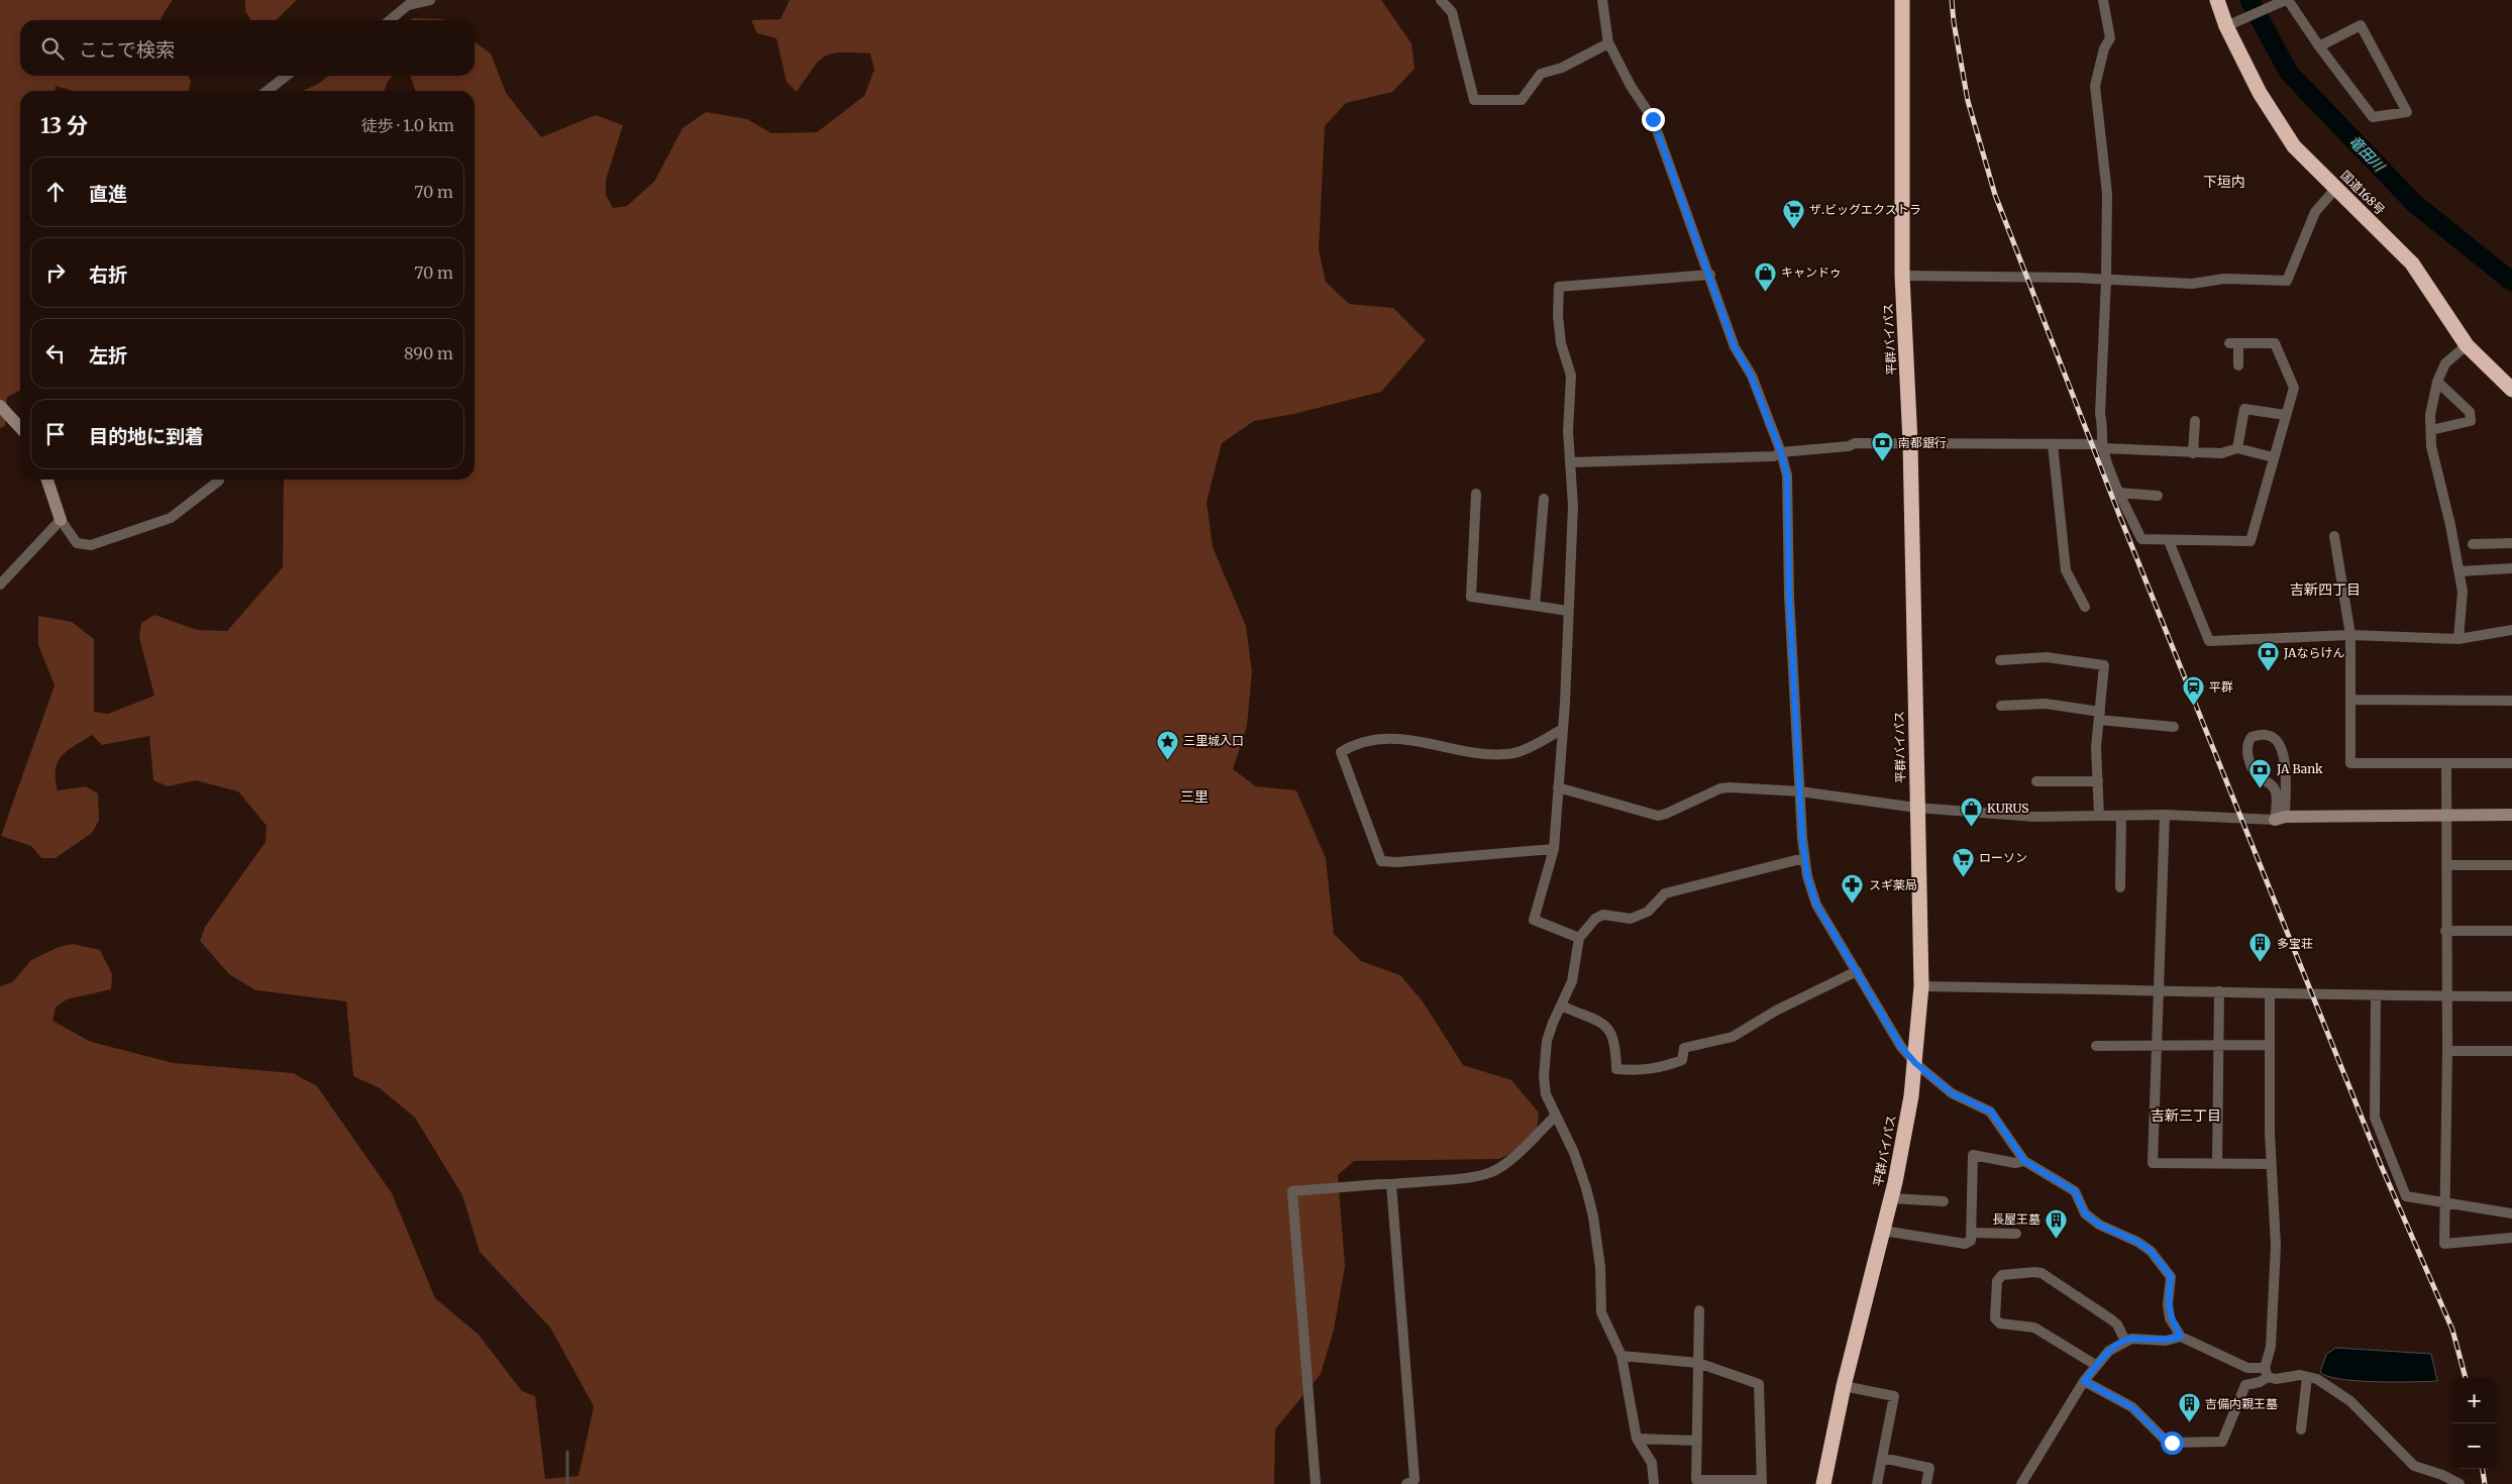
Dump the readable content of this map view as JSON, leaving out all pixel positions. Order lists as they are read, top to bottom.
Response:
{
  "streets": {
    "highway": ["国道168号", "平群バイパス"]
  },
  "districts": [
    "下垣内",
    "吉新四丁目",
    "三里",
    "吉新三丁目"
  ],
  "water": ["竜田川"],
  "places": {
    "supermarket": ["ザ.ビッグエクストラ", "ローソン"],
    "shop": ["キャンドゥ", "KURUS"],
    "bank": ["南都銀行", "JAならけん", "JA Bank"],
    "station": ["平群"],
    "place": ["三里城入口"],
    "pharmacy": ["スギ薬局"],
    "building": ["多宝荘", "長屋王墓", "吉備内親王墓"]
  },
  "page": {
    "search": "ここで検索",
    "heading": ["13 分", "徒歩 · 1.0 km"],
    "list": [
      ["直進", "70 m"],
      ["右折", "70 m"],
      ["左折", "890 m"],
      "目的地に到着"
    ],
    "map_buttons": ["+", "−"]
  }
}
